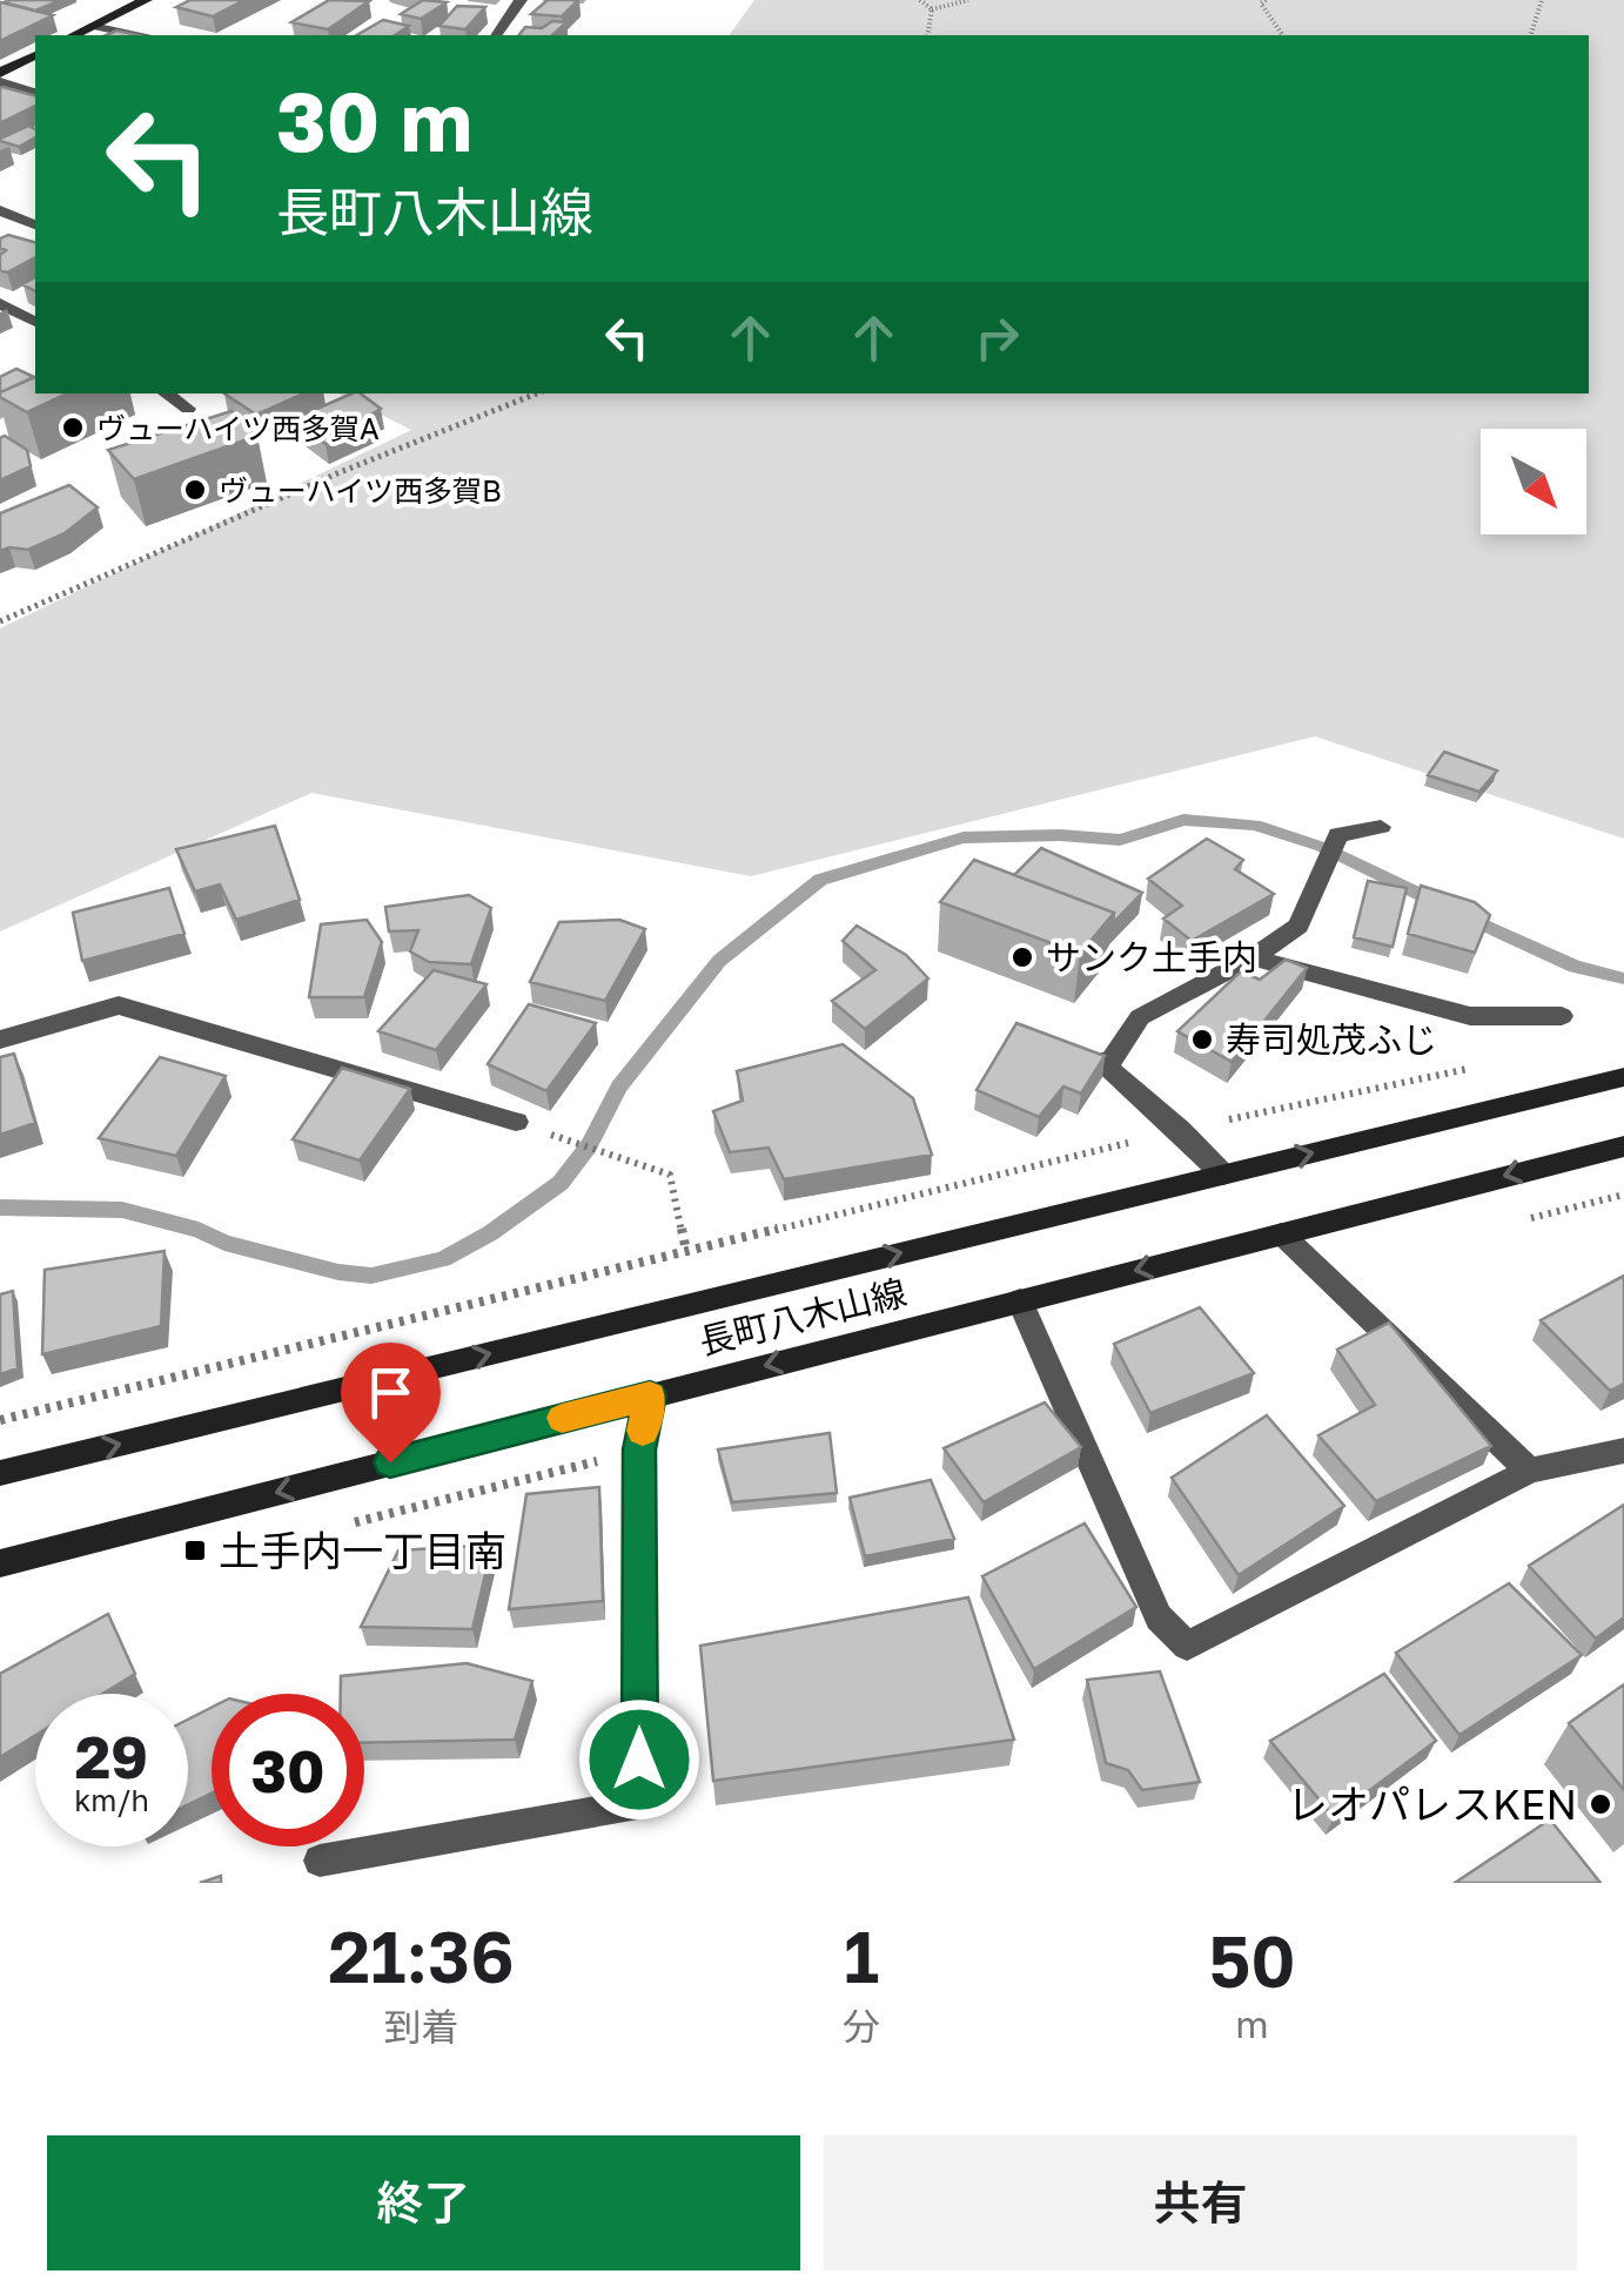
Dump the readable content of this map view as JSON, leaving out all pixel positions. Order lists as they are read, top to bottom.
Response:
{
  "streets": {
    "street": ["長町八木山線"]
  },
  "places": {
    "other": [
      "ヴューハイツ西多賀A",
      "ヴューハイツ西多賀B",
      "サンク土手内",
      "寿司処茂ふじ",
      "レオパレスKEN"
    ],
    "transit": ["土手内一丁目南"]
  },
  "north": "bottom right",
  "page": {
    "turn": ["30 m", "長町八木山線"],
    "speed": "29 km/h",
    "limit": "30",
    "eta": [
      "21:36",
      "到着",
      "1",
      "分",
      "50",
      "m"
    ],
    "buttons": ["終了", "共有"]
  }
}
